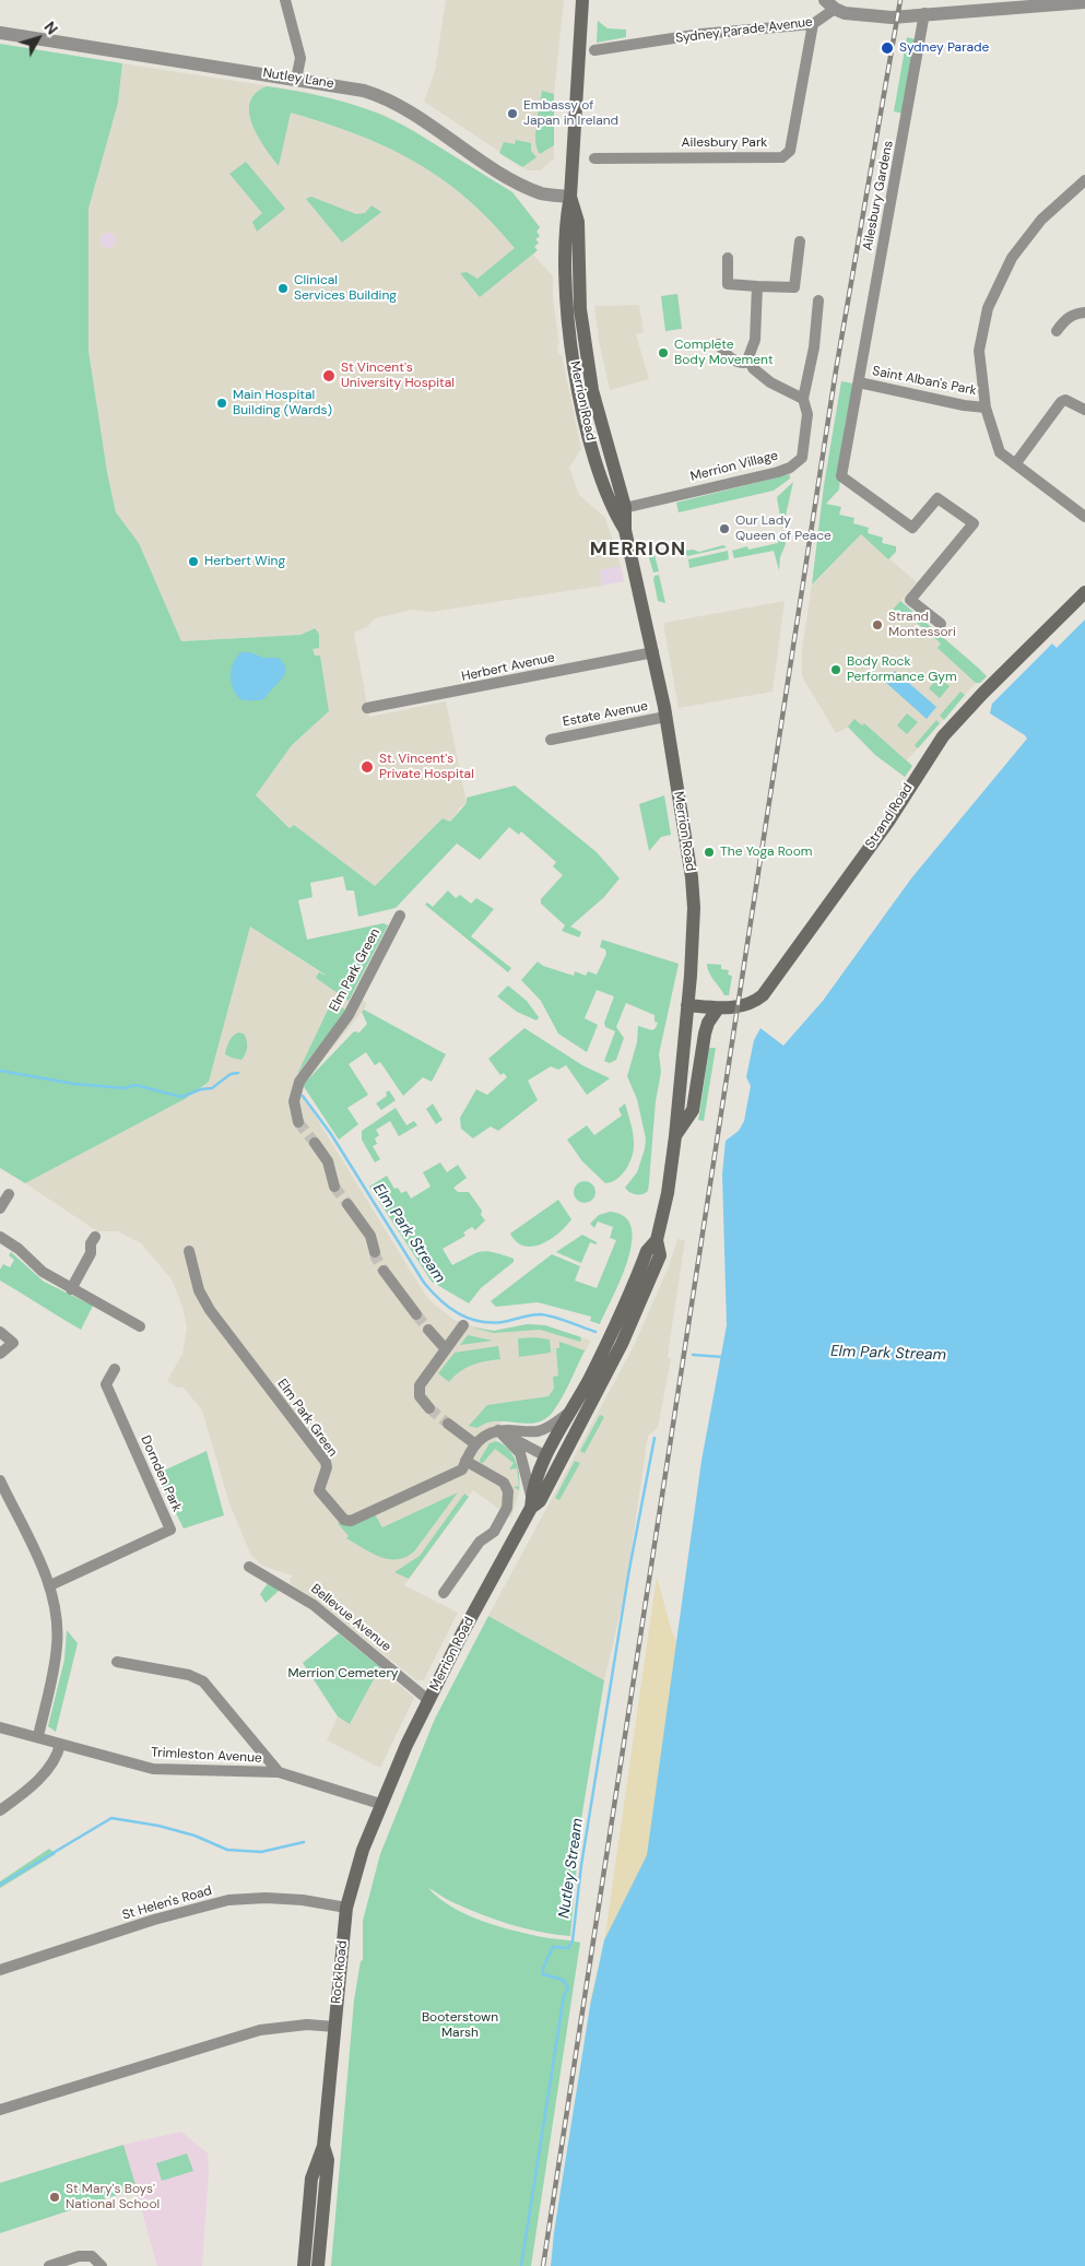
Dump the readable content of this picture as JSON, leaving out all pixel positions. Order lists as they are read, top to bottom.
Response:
{
  "streets": {
    "main road": ["Merrion Road", "Strand Road", "Rock Road"],
    "street": [
      "Sydney Parade Avenue",
      "Nutley Lane",
      "Ailesbury Park",
      "Ailesbury Gardens",
      "Saint Alban's Park",
      "Merrion Village",
      "Herbert Avenue",
      "Estate Avenue",
      "Elm Park Green",
      "Dornden Park",
      "Bellevue Avenue",
      "Trimleston Avenue",
      "St Helen's Road"
    ]
  },
  "crossings": [
    ["Sydney Parade Avenue", "Ailesbury Park"],
    ["Sydney Parade Avenue", "Ailesbury Gardens"],
    ["Nutley Lane", "Merrion Road"],
    ["Ailesbury Gardens", "Saint Alban's Park"],
    ["Merrion Road", "Merrion Village"],
    ["Merrion Road", "Herbert Avenue"],
    ["Merrion Road", "Estate Avenue"],
    ["Merrion Road", "Strand Road"],
    ["Merrion Road", "Bellevue Avenue"],
    ["Merrion Road", "Trimleston Avenue"],
    ["Merrion Road", "Rock Road"],
    ["Trimleston Avenue", "Rock Road"],
    ["St Helen's Road", "Rock Road"]
  ],
  "districts": ["MERRION"],
  "water": ["Elm Park Stream", "Nutley Stream"],
  "parks": ["Merrion Cemetery", "Booterstown Marsh"],
  "places": [
    "Sydney Parade",
    "Embassy of Japan in Ireland",
    "Clinical Services Building",
    "Complete Body Movement",
    "St Vincent's University Hospital",
    "Main Hospital Building (Wards)",
    "Our Lady Queen of Peace",
    "Herbert Wing",
    "Strand Montessori",
    "Body Rock Performance Gym",
    "St. Vincent's Private Hospital",
    "The Yoga Room",
    "St Mary's Boys' National School"
  ],
  "north": "top right"
}
